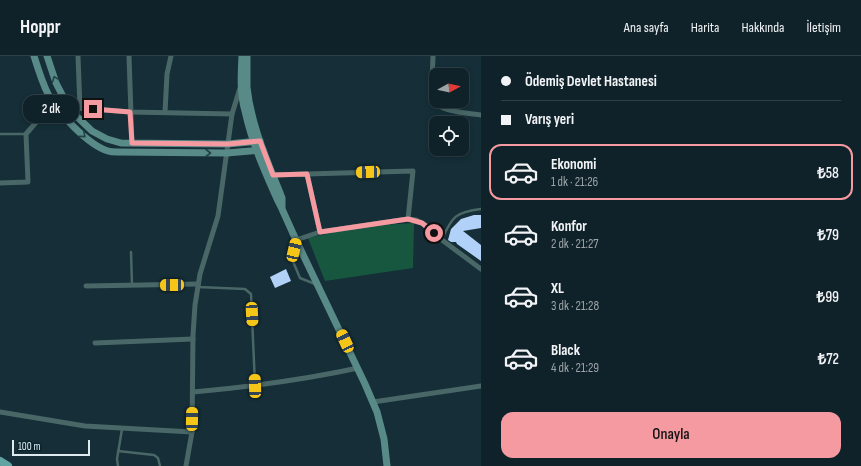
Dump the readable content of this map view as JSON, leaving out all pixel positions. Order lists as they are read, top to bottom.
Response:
{
  "scale_bar": "100 m",
  "north": "right",
  "page": {
    "header": "Hoppr",
    "nav": [
      "Ana sayfa",
      "Harita",
      "Hakkında",
      "İletişim"
    ],
    "banner": ["Ödemiş Devlet Hastanesi", "Varış yeri"],
    "bubble": "2 dk",
    "list": [
      {
        "name": "Ekonomi",
        "note": "1 dk · 21:26",
        "value": "₺58"
      },
      {
        "name": "Konfor",
        "note": "2 dk · 21:27",
        "value": "₺79"
      },
      {
        "name": "XL",
        "note": "3 dk · 21:28",
        "value": "₺99"
      },
      {
        "name": "Black",
        "note": "4 dk · 21:29",
        "value": "₺72"
      }
    ],
    "buttons": "Onayla",
    "scale": "100 m"
  }
}
